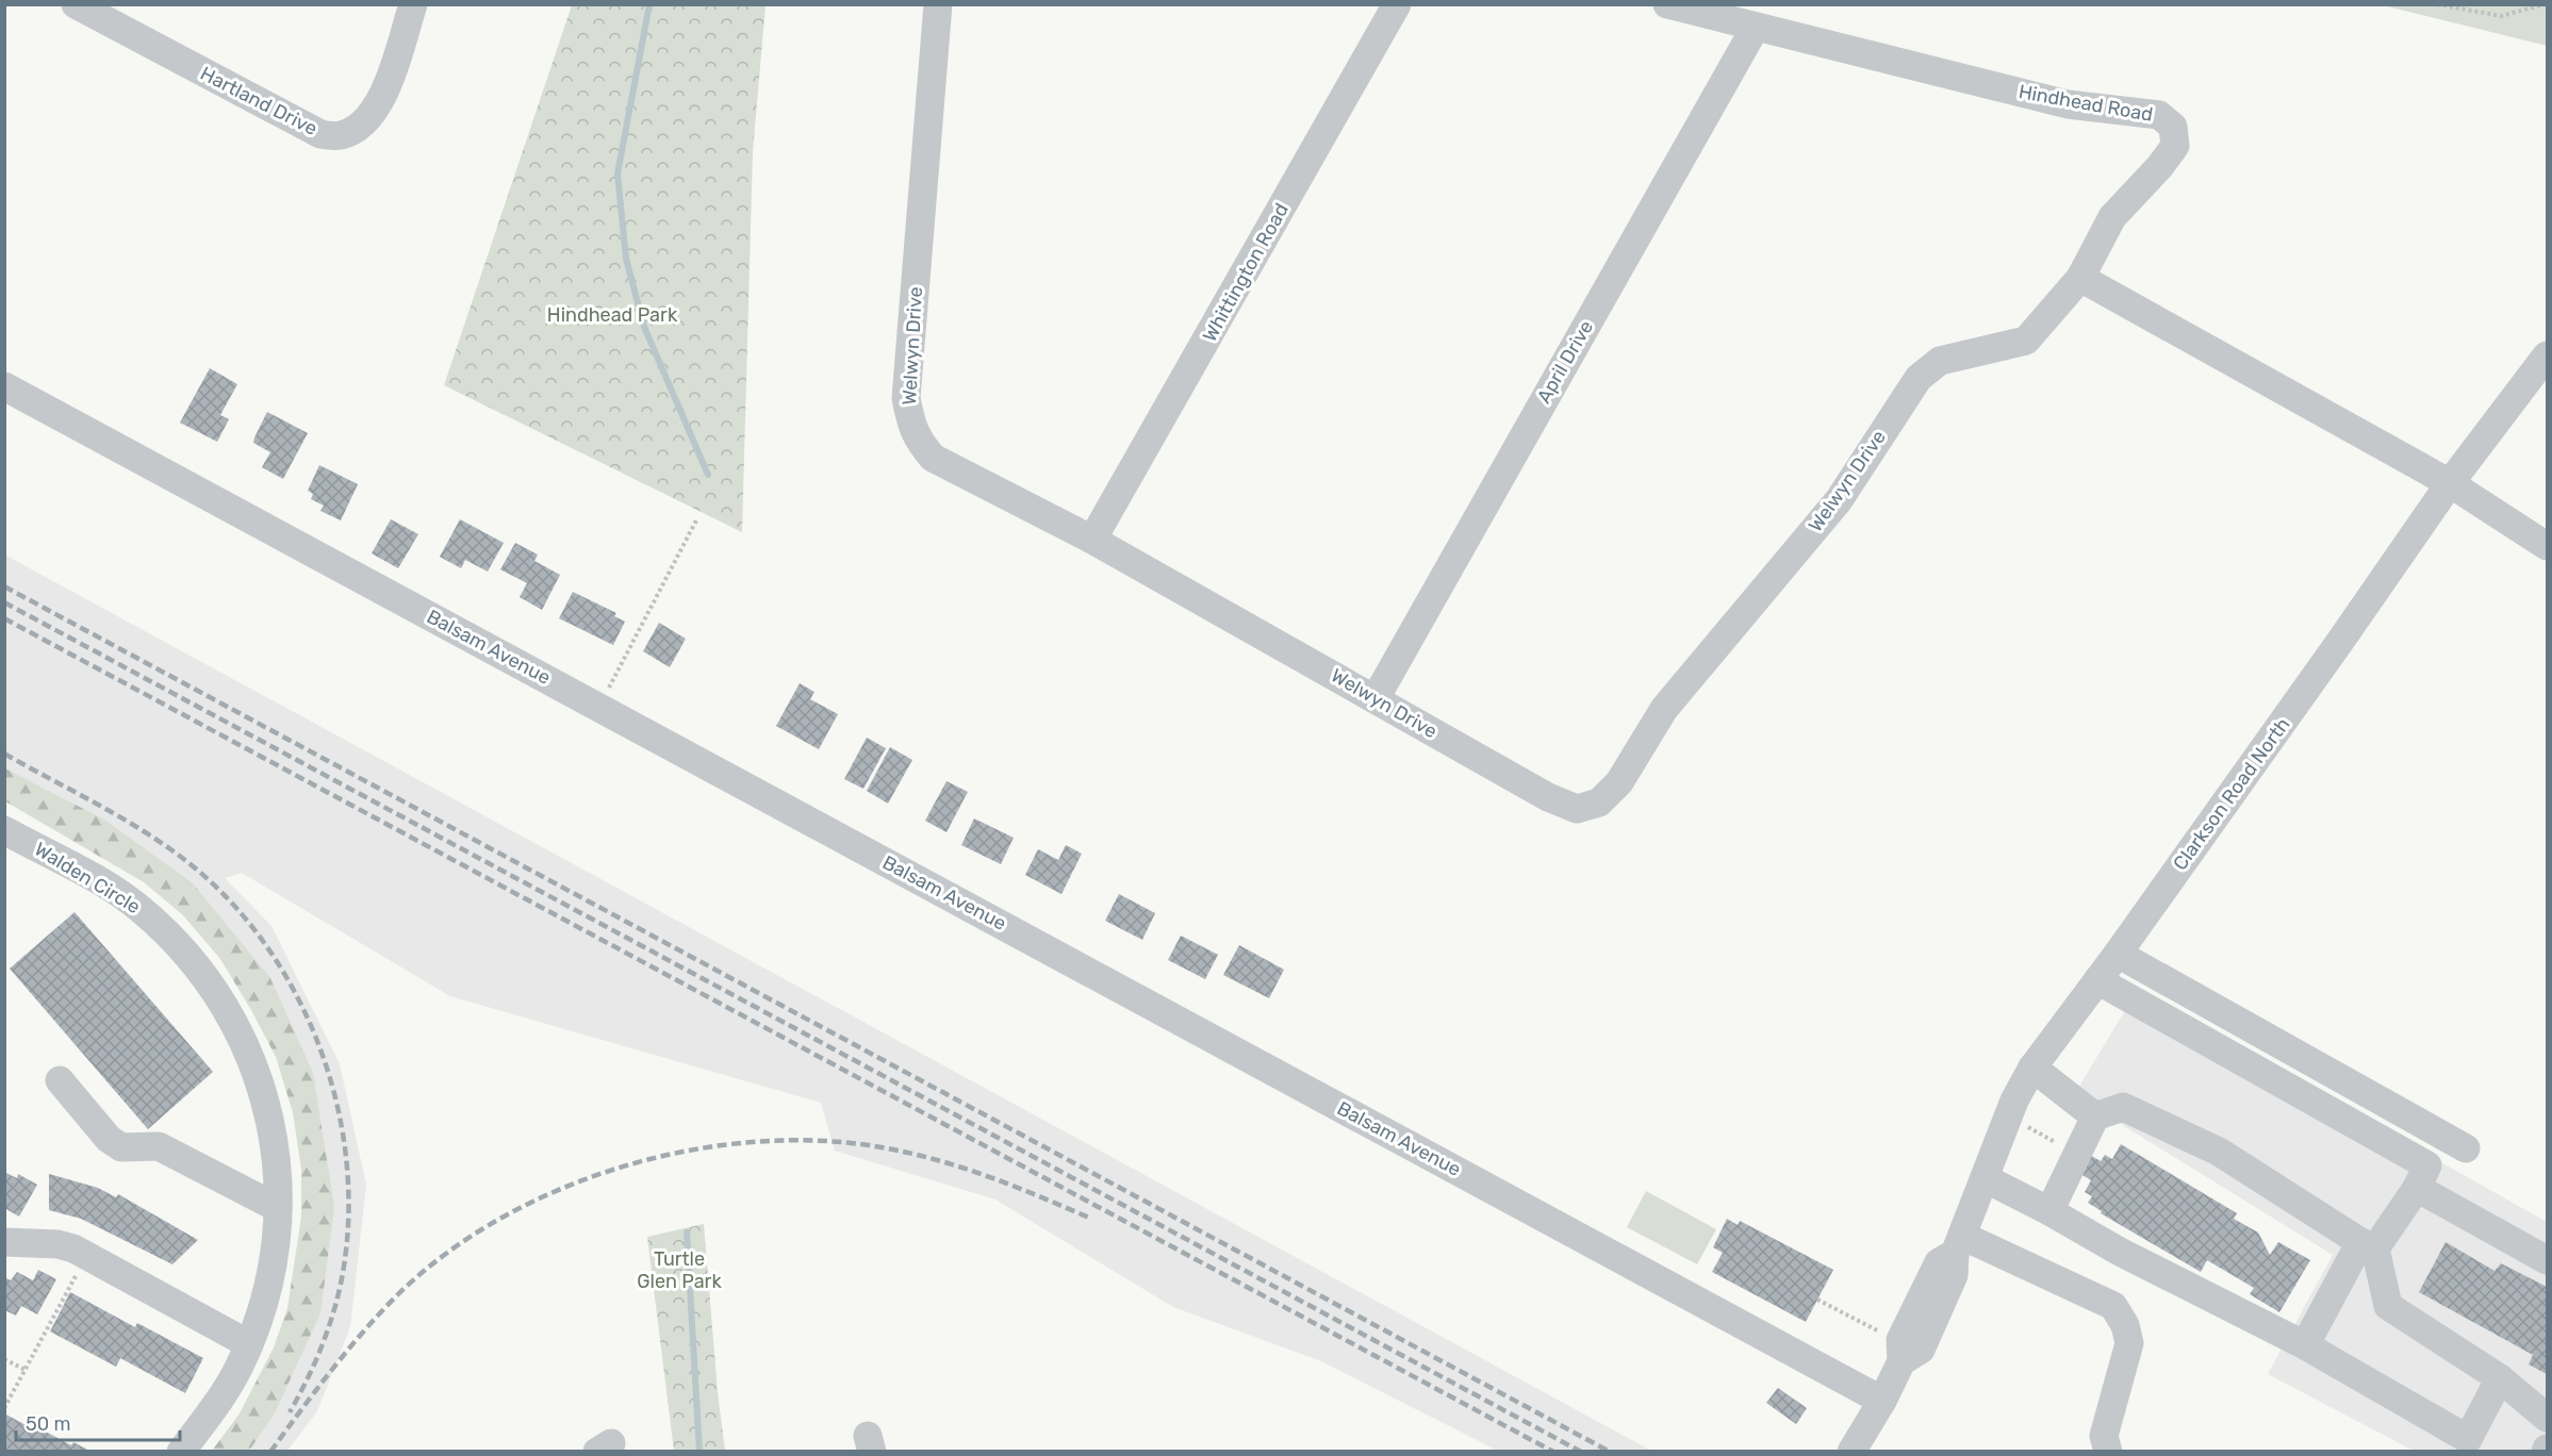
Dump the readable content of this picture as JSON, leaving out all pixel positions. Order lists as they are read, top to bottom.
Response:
{
  "streets": {
    "street": [
      "Hartland Drive",
      "Hindhead Road",
      "Whittington Road",
      "Welwyn Drive",
      "April Drive",
      "Balsam Avenue",
      "Clarkson Road North",
      "Walden Circle"
    ]
  },
  "crossings": [
    ["Hindhead Road", "Welwyn Drive"],
    ["Hindhead Road", "April Drive"],
    ["Whittington Road", "Welwyn Drive"],
    ["Welwyn Drive", "April Drive"],
    ["Balsam Avenue", "Clarkson Road North"]
  ],
  "parks": ["Hindhead Park", "Turtle Glen Park"],
  "scale_bar": "50 m"
}
